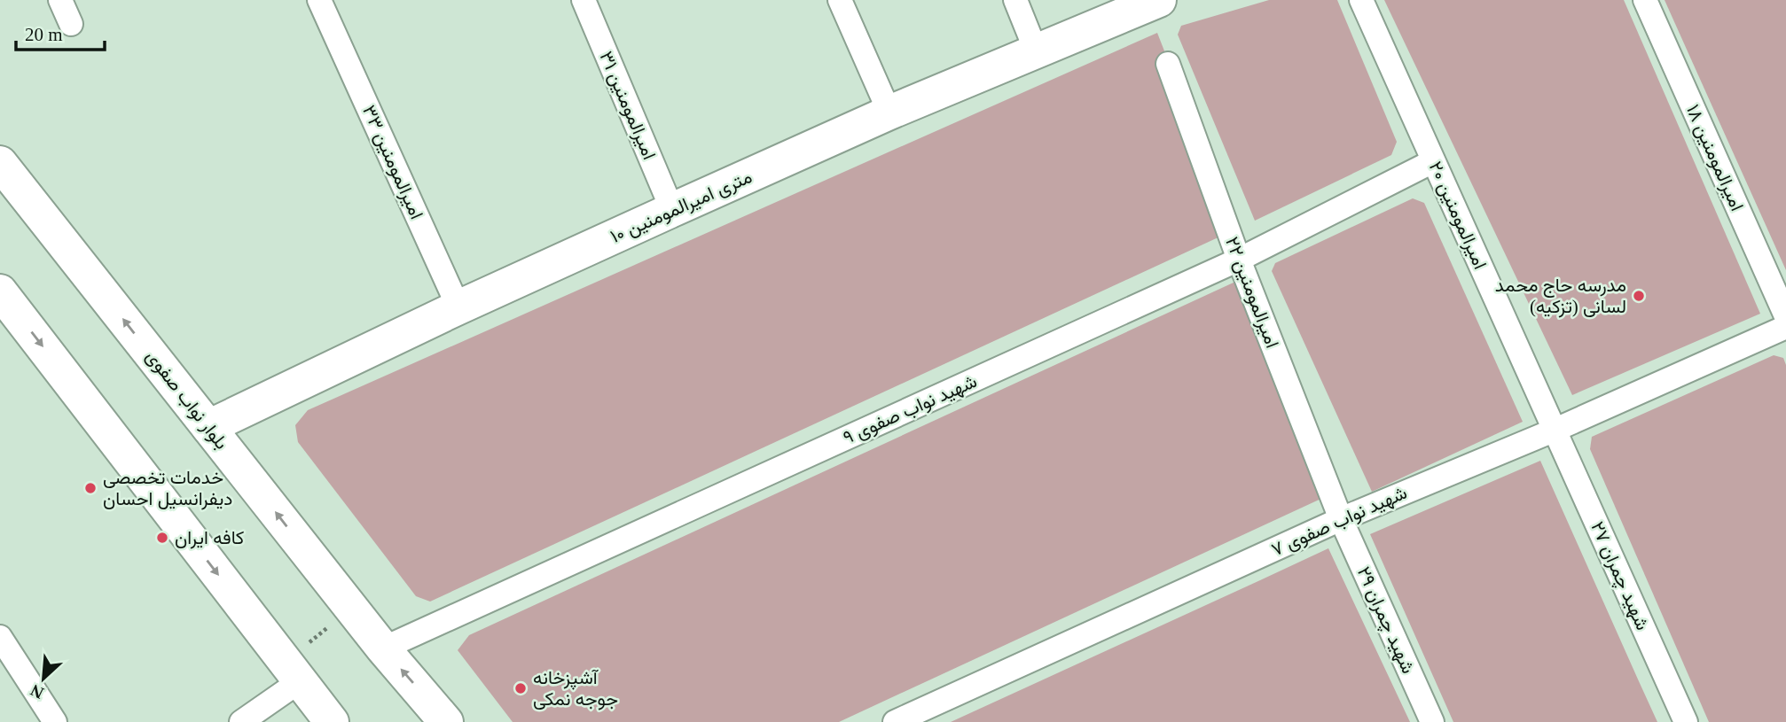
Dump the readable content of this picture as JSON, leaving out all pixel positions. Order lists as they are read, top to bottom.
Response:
{
  "streets": {
    "main road": ["۱۰ متری امیرالمومنین", "بلوار نواب صفوی"],
    "street": [
      "امیرالمومنین ۳۱",
      "امیرالمومنین ۱۸",
      "امیرالمومنین ۳۳",
      "امیرالمومنین ۲۰",
      "امیرالمومنین ۲۲",
      "شهید نواب صفوی ۹",
      "شهید نواب صفوی ۷",
      "شهید چمران ۲۷",
      "شهید چمران ۲۹"
    ]
  },
  "crossings": [
    ["امیرالمومنین ۳۱", "۱۰ متری امیرالمومنین"],
    ["امیرالمومنین ۳۳", "۱۰ متری امیرالمومنین"],
    ["۱۰ متری امیرالمومنین", "بلوار نواب صفوی"],
    ["امیرالمومنین ۲۰", "شهید نواب صفوی ۹"],
    ["امیرالمومنین ۲۰", "شهید نواب صفوی ۷"],
    ["امیرالمومنین ۲۰", "شهید چمران ۲۷"],
    ["امیرالمومنین ۲۲", "شهید نواب صفوی ۹"],
    ["امیرالمومنین ۲۲", "شهید نواب صفوی ۷"],
    ["امیرالمومنین ۲۲", "شهید چمران ۲۹"],
    ["بلوار نواب صفوی", "شهید نواب صفوی ۹"],
    ["شهید نواب صفوی ۷", "شهید چمران ۲۷"],
    ["شهید نواب صفوی ۷", "شهید چمران ۲۹"]
  ],
  "places": [
    "مدرسه حاج محمد لسانی (تزکیه)",
    "خدمات تخصصی دیفرانسیل احسان",
    "کافه ایران",
    "آشپزخانه جوجه نمکی"
  ],
  "scale_bar": "20 m",
  "north": "bottom left"
}
